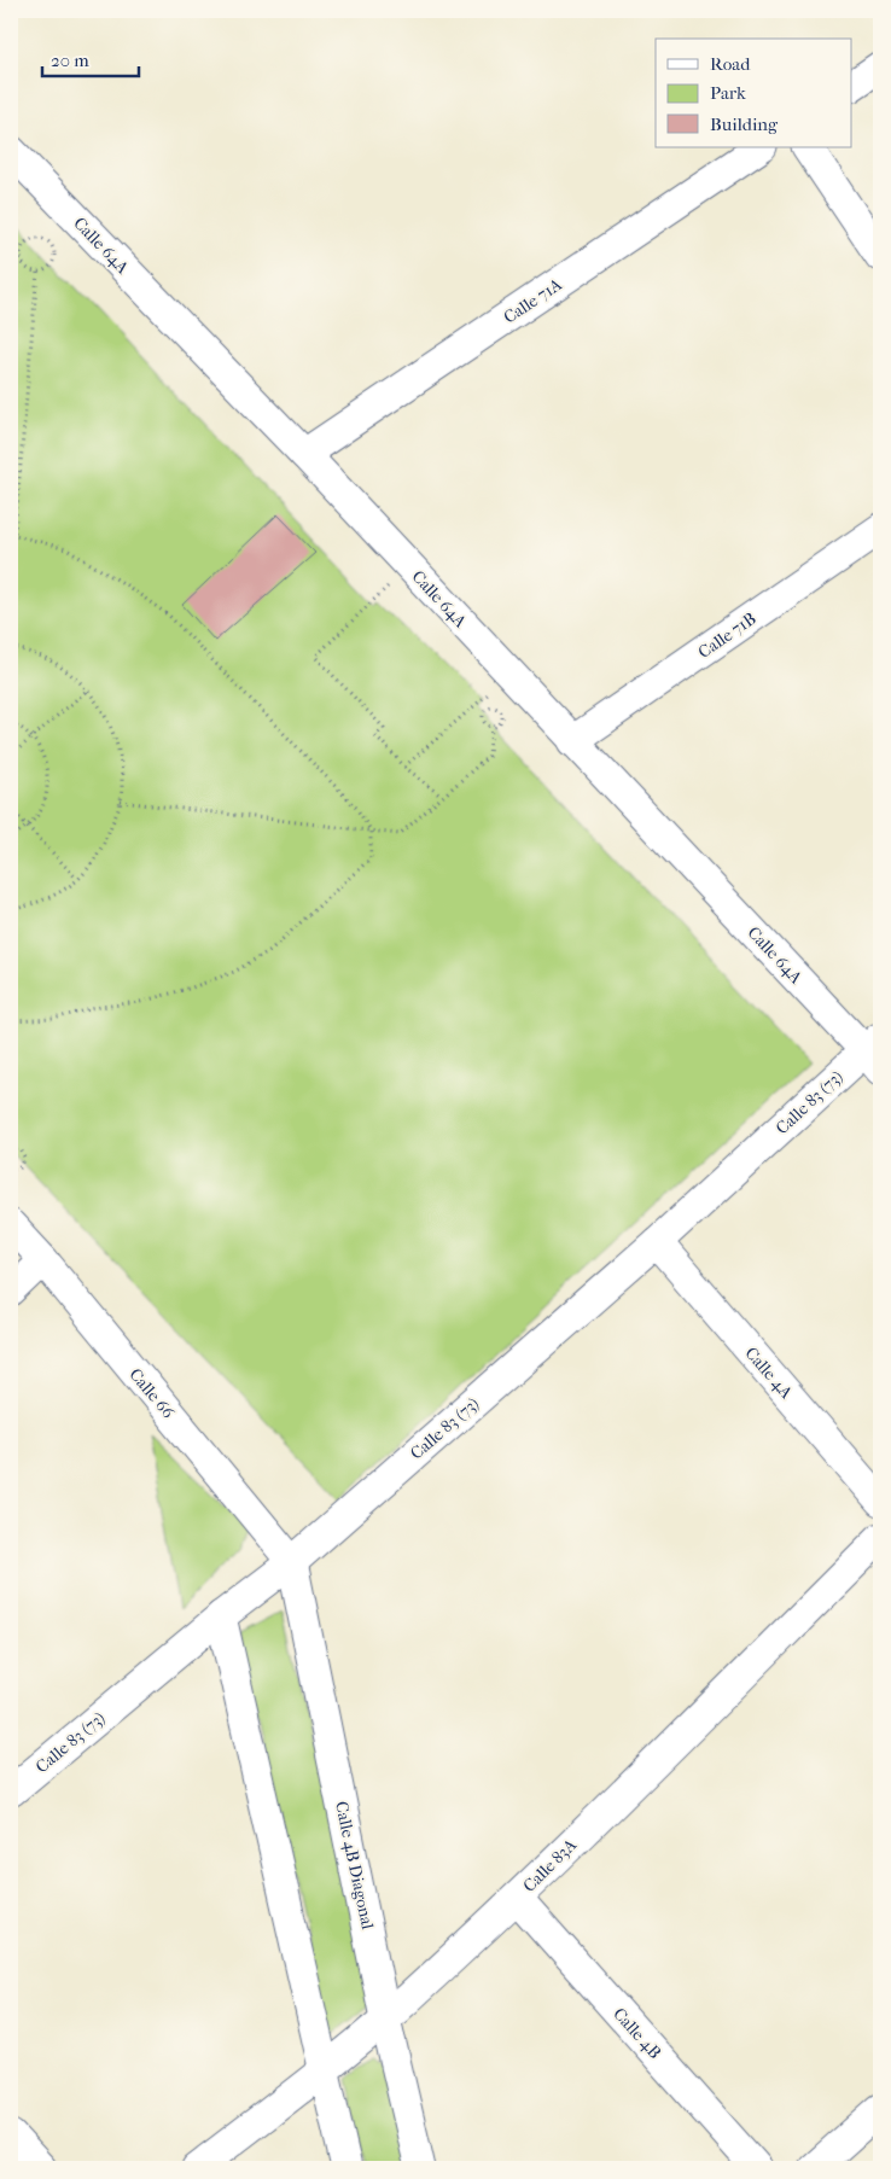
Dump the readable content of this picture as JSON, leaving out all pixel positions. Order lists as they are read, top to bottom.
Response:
{
  "streets": {
    "street": [
      "Calle 64A",
      "Calle 71A",
      "Calle 71B",
      "Calle 83 (73)",
      "Calle 4A",
      "Calle 66",
      "Calle 4B Diagonal",
      "Calle 83A",
      "Calle 4B"
    ]
  },
  "crossings": [
    ["Calle 64A", "Calle 71A"],
    ["Calle 64A", "Calle 71B"],
    ["Calle 64A", "Calle 83 (73)"],
    ["Calle 83 (73)", "Calle 4A"],
    ["Calle 83 (73)", "Calle 66"],
    ["Calle 83 (73)", "Calle 4B Diagonal"],
    ["Calle 66", "Calle 4B Diagonal"],
    ["Calle 4B Diagonal", "Calle 83A"],
    ["Calle 83A", "Calle 4B"]
  ],
  "legend": ["Road", "Park", "Building"],
  "scale_bar": "20 m"
}
